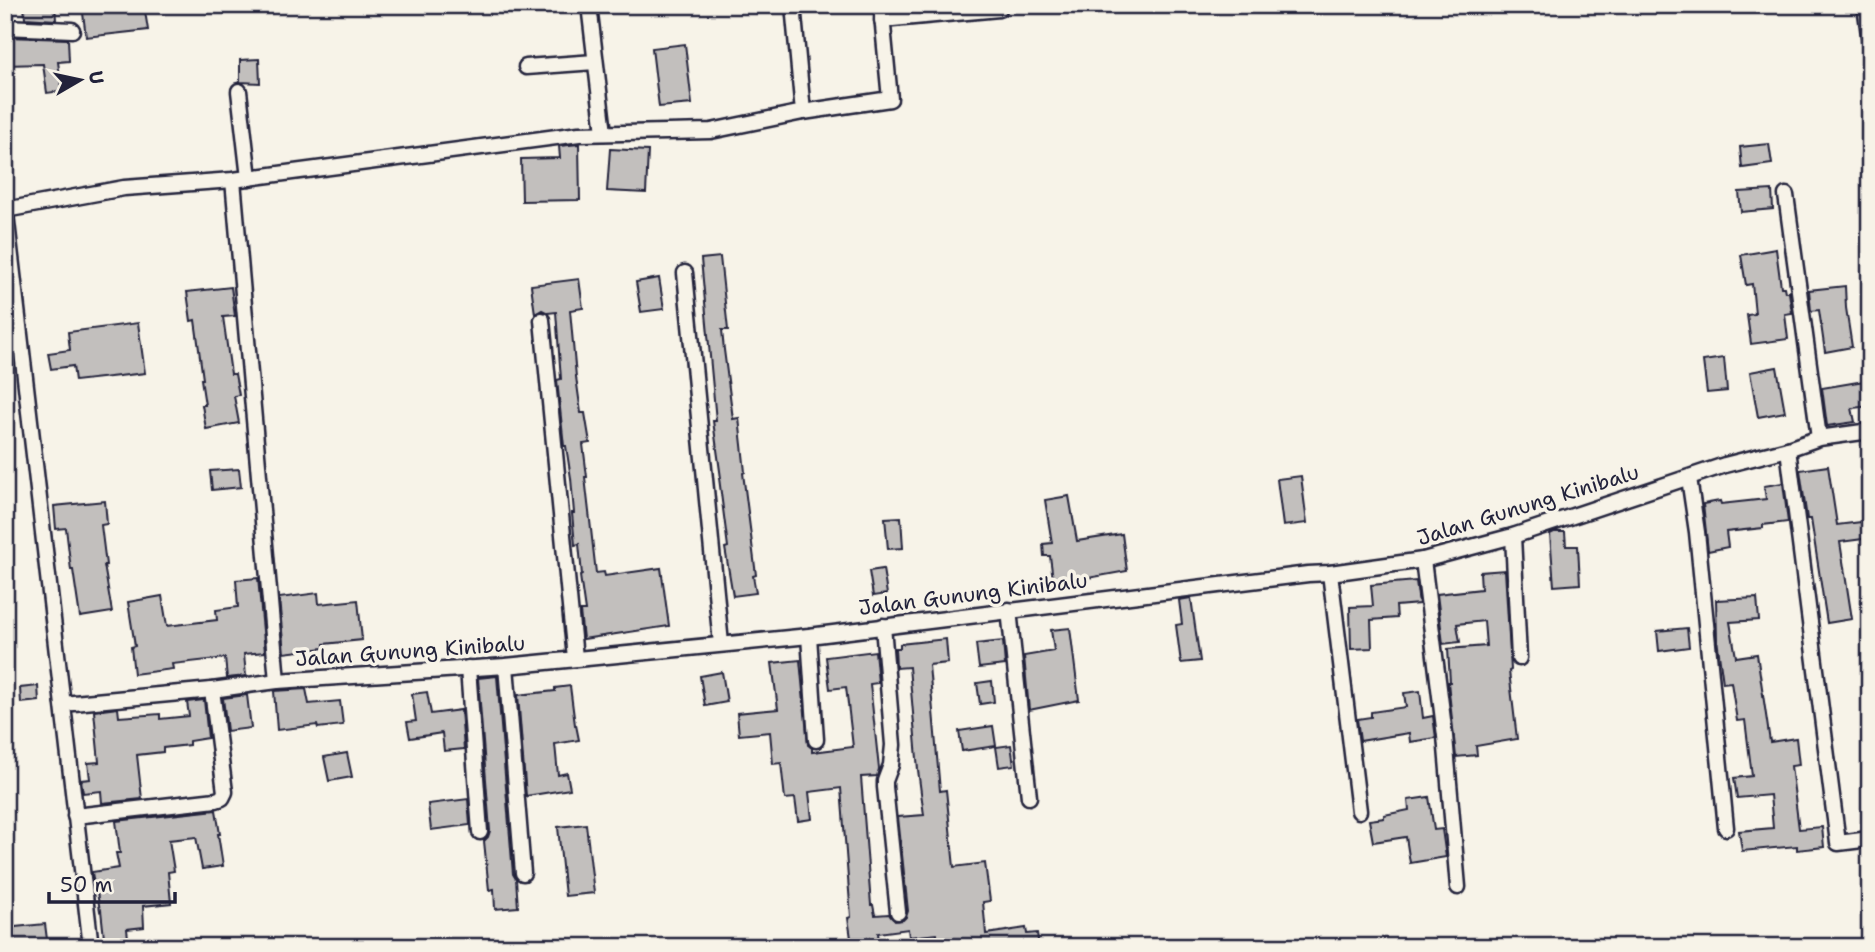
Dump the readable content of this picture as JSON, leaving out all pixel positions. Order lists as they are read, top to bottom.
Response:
{
  "streets": {
    "street": ["Jalan Gunung Kinibalu"]
  },
  "scale_bar": "50 m",
  "north": "right"
}
